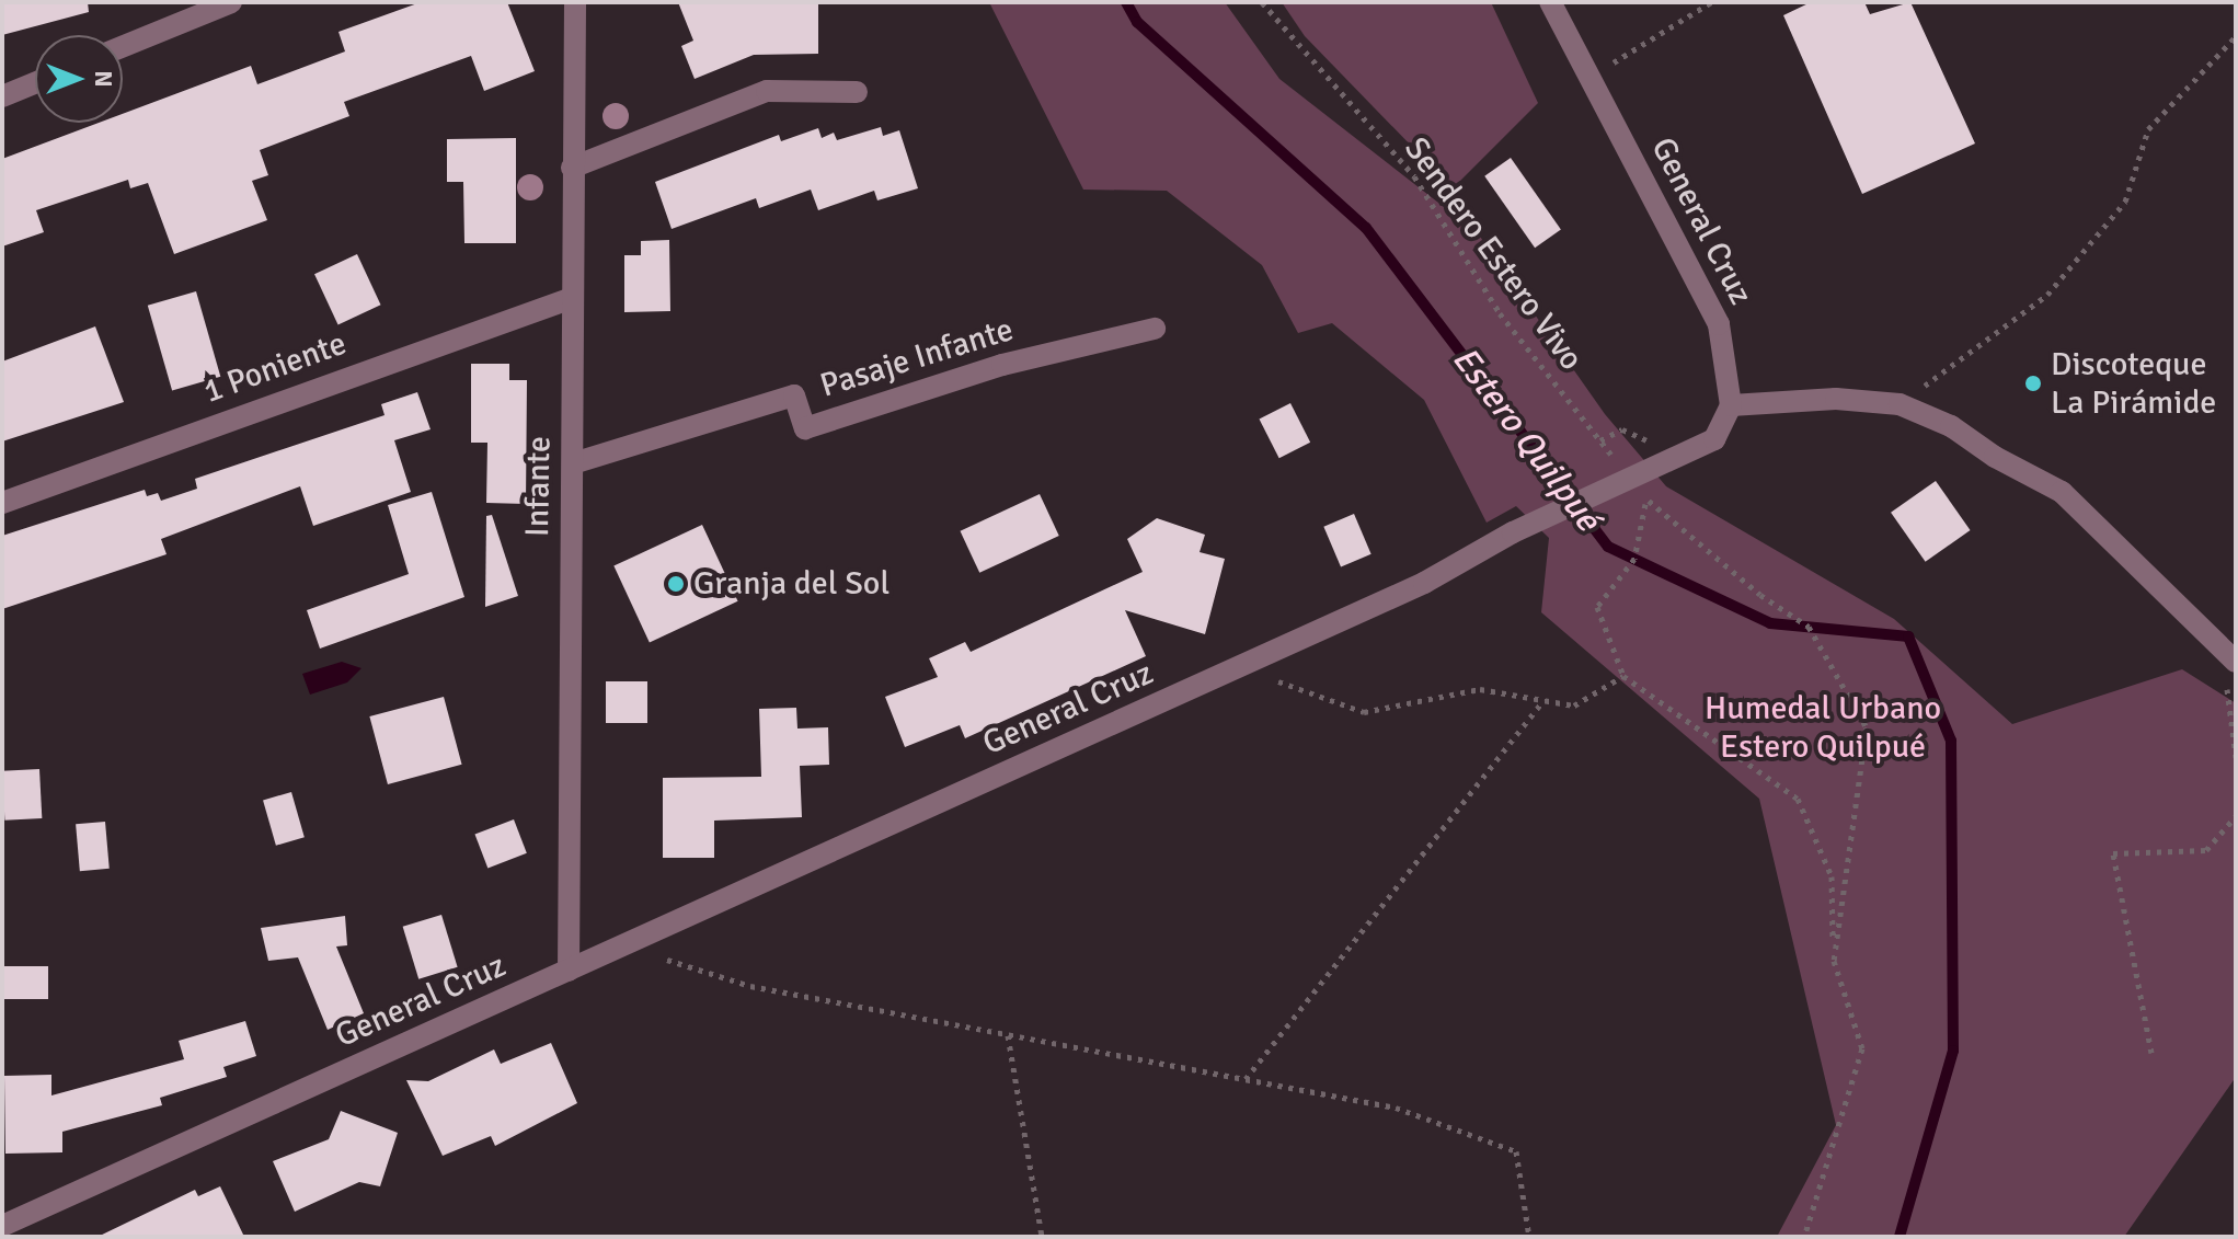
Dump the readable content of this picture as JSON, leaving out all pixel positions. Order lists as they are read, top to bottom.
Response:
{
  "streets": {
    "street": [
      "General Cruz",
      "Pasaje Infante",
      "1 Poniente",
      "Infante"
    ],
    "path": ["Sendero Estero Vivo"]
  },
  "crossings": [
    ["General Cruz", "Infante"],
    ["Pasaje Infante", "Infante"],
    ["1 Poniente", "Infante"]
  ],
  "water": ["Estero Quilpué"],
  "parks": ["Humedal Urbano Estero Quilpué"],
  "places": ["Discoteque La Pirámide", "Granja del Sol"],
  "north": "right"
}
